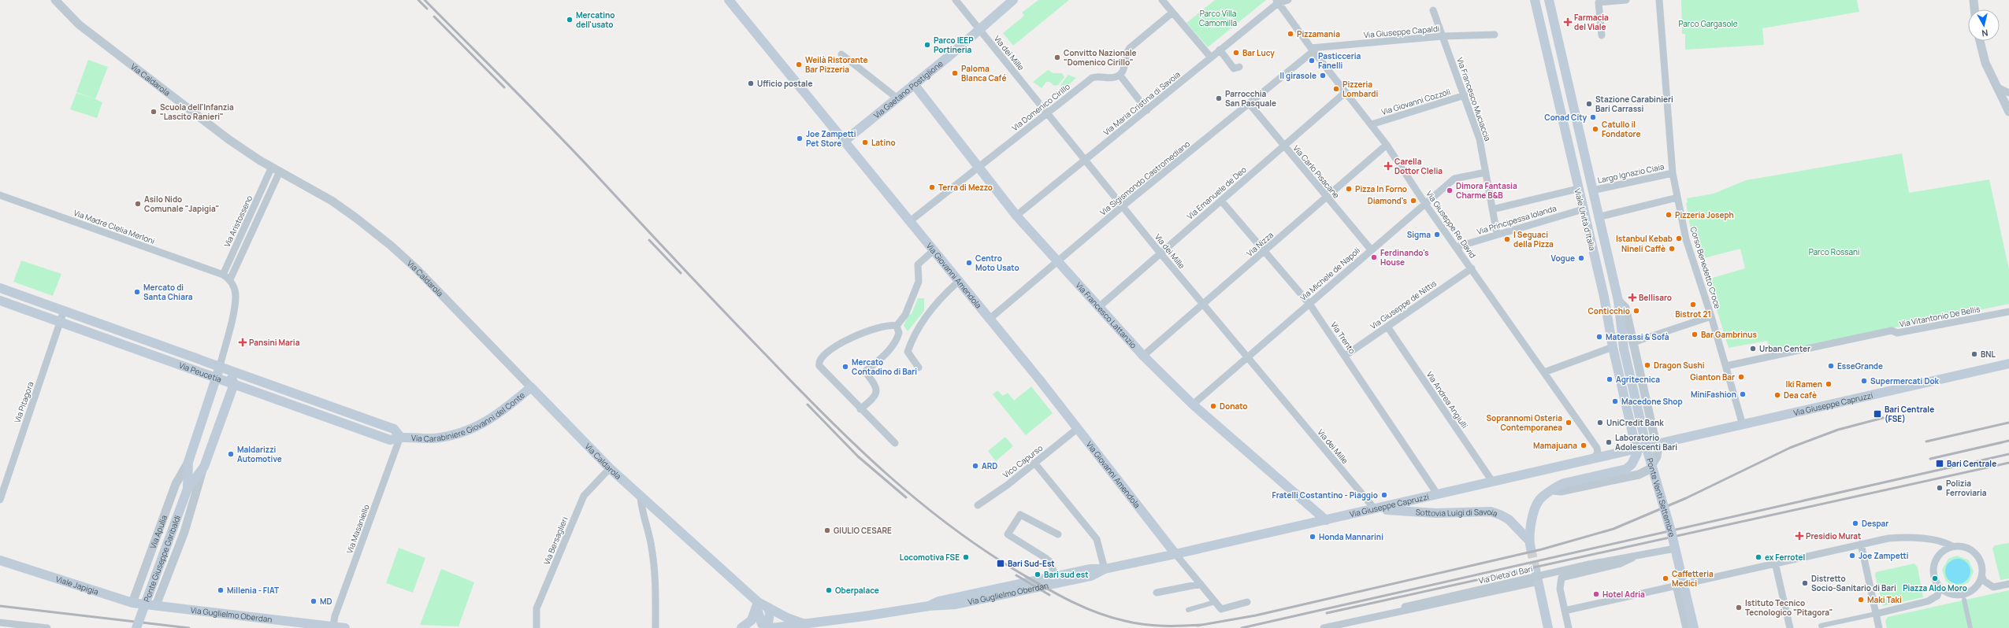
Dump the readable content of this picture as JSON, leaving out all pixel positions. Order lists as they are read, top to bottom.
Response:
{
  "streets": {
    "main road": [
      "Via Caldarola",
      "Via Gaetano Postiglione",
      "Viale Unità d'Italia",
      "Via Giovanni Amendola",
      "Via Francesco Lattanzio",
      "Via Peucetia",
      "Via Giuseppe Capruzzi",
      "Via Carabiniere Giovanni del Conte",
      "Ponte Venti Settembre",
      "Sottovia Luigi di Savoia",
      "Via Apulia",
      "Ponte Giuseppe Garibaldi",
      "Viale Japigia",
      "Via Guglielmo Oberdan"
    ],
    "street": [
      "Via Giuseppe Capaldi",
      "Via dei Mille",
      "Via Francesco Muciaccia",
      "Via Giovanni Cozzoli",
      "Via Maria Cristina di Savoia",
      "Via Domenico Cirillo",
      "Via Carlo Pisacane",
      "Largo Ignazio Ciaia",
      "Via Sigismondo Castromediano",
      "Via Emanuele de Deo",
      "Via Principessa Iolanda",
      "Via Aristosseno",
      "Via Giuseppe Re David",
      "Via Madre Clelia Merloni",
      "Via Nizza",
      "Corso Benedetto Croce",
      "Via Michele de Napoli",
      "Via Giuseppe de Nittis",
      "Via Vitantonio De Bellis",
      "Via Trento",
      "Via Andrea Angiulli",
      "Via Pitagora",
      "Vico Capurso",
      "Via Masaniello",
      "Via Bersaglieri",
      "Via Dieta di Bari"
    ]
  },
  "crossings": [
    ["Via Giuseppe Capaldi", "Via Francesco Muciaccia"],
    ["Via Giuseppe Capaldi", "Via Sigismondo Castromediano"],
    ["Via Giuseppe Capaldi", "Via Giuseppe Re David"],
    ["Via dei Mille", "Via Gaetano Postiglione"],
    ["Via dei Mille", "Via Maria Cristina di Savoia"],
    ["Via dei Mille", "Via Domenico Cirillo"],
    ["Via dei Mille", "Via Sigismondo Castromediano"],
    ["Via dei Mille", "Via Emanuele de Deo"],
    ["Via dei Mille", "Via Nizza"],
    ["Via dei Mille", "Via Michele de Napoli"],
    ["Via dei Mille", "Via Giuseppe Capruzzi"],
    ["Via dei Mille", "Sottovia Luigi di Savoia"],
    ["Via Caldarola", "Via Aristosseno"],
    ["Via Caldarola", "Via Carabiniere Giovanni del Conte"],
    ["Via Caldarola", "Via Bersaglieri"],
    ["Via Caldarola", "Via Guglielmo Oberdan"],
    ["Via Gaetano Postiglione", "Via Giovanni Amendola"],
    ["Via Gaetano Postiglione", "Via Francesco Lattanzio"],
    ["Via Francesco Muciaccia", "Via Giovanni Cozzoli"],
    ["Via Francesco Muciaccia", "Via Principessa Iolanda"],
    ["Via Francesco Muciaccia", "Via Michele de Napoli"],
    ["Via Giovanni Cozzoli", "Via Giuseppe Re David"],
    ["Via Maria Cristina di Savoia", "Via Giuseppe Re David"],
    ["Via Maria Cristina di Savoia", "Via Francesco Lattanzio"],
    ["Via Domenico Cirillo", "Via Giovanni Amendola"],
    ["Via Domenico Cirillo", "Via Francesco Lattanzio"],
    ["Via Carlo Pisacane", "Via Sigismondo Castromediano"],
    ["Via Carlo Pisacane", "Via Emanuele de Deo"],
    ["Via Carlo Pisacane", "Via Nizza"],
    ["Via Carlo Pisacane", "Via Michele de Napoli"],
    ["Largo Ignazio Ciaia", "Viale Unità d'Italia"],
    ["Largo Ignazio Ciaia", "Corso Benedetto Croce"],
    ["Via Sigismondo Castromediano", "Via Giuseppe Re David"],
    ["Via Sigismondo Castromediano", "Via Giovanni Amendola"],
    ["Via Sigismondo Castromediano", "Via Francesco Lattanzio"],
    ["Via Emanuele de Deo", "Via Giuseppe Re David"],
    ["Via Emanuele de Deo", "Via Francesco Lattanzio"],
    ["Via Emanuele de Deo", "Via Trento"],
    ["Via Principessa Iolanda", "Viale Unità d'Italia"],
    ["Via Principessa Iolanda", "Via Giuseppe Re David"],
    ["Viale Unità d'Italia", "Via Giuseppe Capruzzi"],
    ["Viale Unità d'Italia", "Ponte Venti Settembre"],
    ["Viale Unità d'Italia", "Sottovia Luigi di Savoia"],
    ["Via Aristosseno", "Via Madre Clelia Merloni"],
    ["Via Giuseppe Re David", "Via Nizza"],
    ["Via Giuseppe Re David", "Via Michele de Napoli"],
    ["Via Giuseppe Re David", "Via Giuseppe de Nittis"],
    ["Via Giuseppe Re David", "Via Giuseppe Capruzzi"],
    ["Via Nizza", "Via Francesco Lattanzio"],
    ["Via Nizza", "Via Trento"],
    ["Corso Benedetto Croce", "Via Vitantonio De Bellis"],
    ["Corso Benedetto Croce", "Via Giuseppe Capruzzi"],
    ["Via Michele de Napoli", "Via Francesco Lattanzio"],
    ["Via Michele de Napoli", "Via Trento"],
    ["Via Giovanni Amendola", "Via Giuseppe Capruzzi"],
    ["Via Giovanni Amendola", "Vico Capurso"],
    ["Via Giovanni Amendola", "Via Guglielmo Oberdan"],
    ["Via Giuseppe de Nittis", "Via Trento"],
    ["Via Giuseppe de Nittis", "Via Andrea Angiulli"],
    ["Via Francesco Lattanzio", "Via Giuseppe Capruzzi"],
    ["Via Trento", "Via Giuseppe Capruzzi"],
    ["Via Peucetia", "Via Pitagora"],
    ["Via Peucetia", "Via Carabiniere Giovanni del Conte"],
    ["Via Peucetia", "Via Masaniello"],
    ["Via Peucetia", "Via Apulia"],
    ["Via Andrea Angiulli", "Via Giuseppe Capruzzi"],
    ["Via Giuseppe Capruzzi", "Sottovia Luigi di Savoia"],
    ["Via Giuseppe Capruzzi", "Via Guglielmo Oberdan"],
    ["Via Carabiniere Giovanni del Conte", "Via Masaniello"],
    ["Via Masaniello", "Via Guglielmo Oberdan"],
    ["Via Apulia", "Ponte Giuseppe Garibaldi"],
    ["Via Apulia", "Viale Japigia"],
    ["Viale Japigia", "Via Guglielmo Oberdan"]
  ],
  "parks": ["Parco Villa Camomilla", "Parco Gargasole", "Parco Rossani"],
  "places": {
    "other": [
      "Mercatino dell'usato",
      "Pizzamania",
      "Parco IEEP Portineria",
      "Bar Lucy",
      "Convitto Nazionale \"Domenico Cirillo\"",
      "Pasticceria Fanelli",
      "Weilà Ristorante Bar Pizzeria",
      "Paloma Blanca Café",
      "Il girasole",
      "Ufficio postale",
      "Pizzeria Lombardi",
      "Parrocchia San Pasquale",
      "Stazione Carabinieri Bari Carrassi",
      "Scuola dell'Infanzia \"Lascito Ranieri\"",
      "Conad City",
      "Catullo il Fondatore",
      "Joe Zampetti Pet Store",
      "Latino",
      "Terra di Mezzo",
      "Pizza In Forno",
      "Dimora Fantasia Charme B&B",
      "Diamond's",
      "Asilo Nido Comunale \"Japigia\"",
      "Pizzeria Joseph",
      "Sigma",
      "Istanbul Kebab",
      "I Seguaci della Pizza",
      "Nineli Caffè",
      "Ferdinando's House",
      "Vogue",
      "Centro Moto Usato",
      "Mercato di Santa Chiara",
      "Bistrot 21",
      "Conticchio",
      "Bar Gambrinus",
      "Materassi & Sofà",
      "Urban Center",
      "BNL",
      "Dragon Sushi",
      "EsseGrande",
      "Mercato Contadino di Bari",
      "Gianton Bar",
      "Agritecnica",
      "Supermercati Dok",
      "Iki Ramen",
      "MiniFashion",
      "Dea cafè",
      "Macedone Shop",
      "Donato",
      "Soprannomi Osteria Contemporanea",
      "UniCredit Bank",
      "Laboratorio Adolescenti Bari",
      "Mamajuana",
      "Maldarizzi Automotive",
      "ARD",
      "Polizia Ferroviaria",
      "Fratelli Costantino - Piaggio",
      "Despar",
      "GIULIO CESARE",
      "Honda Mannarini",
      "Joe Zampetti",
      "Locomotiva FSE",
      "ex Ferrotel",
      "Bari sud est",
      "Caffetteria Medici",
      "Piazza Aldo Moro",
      "Distretto Socio-Sanitario di Bari",
      "Millenia - FIAT",
      "Oberpalace",
      "Hotel Adria",
      "Maki Taki",
      "MD",
      "Istituto Tecnico Tecnologico \"Pitagora\""
    ],
    "health": [
      "Farmacia del Viale",
      "Carella Dottor Clelia",
      "Bellisaro",
      "Pansini Maria",
      "Presidio Murat"
    ],
    "transit": ["Bari Centrale (FSE)", "Bari Centrale", "Bari Sud-Est"]
  },
  "north": "bottom"
}
